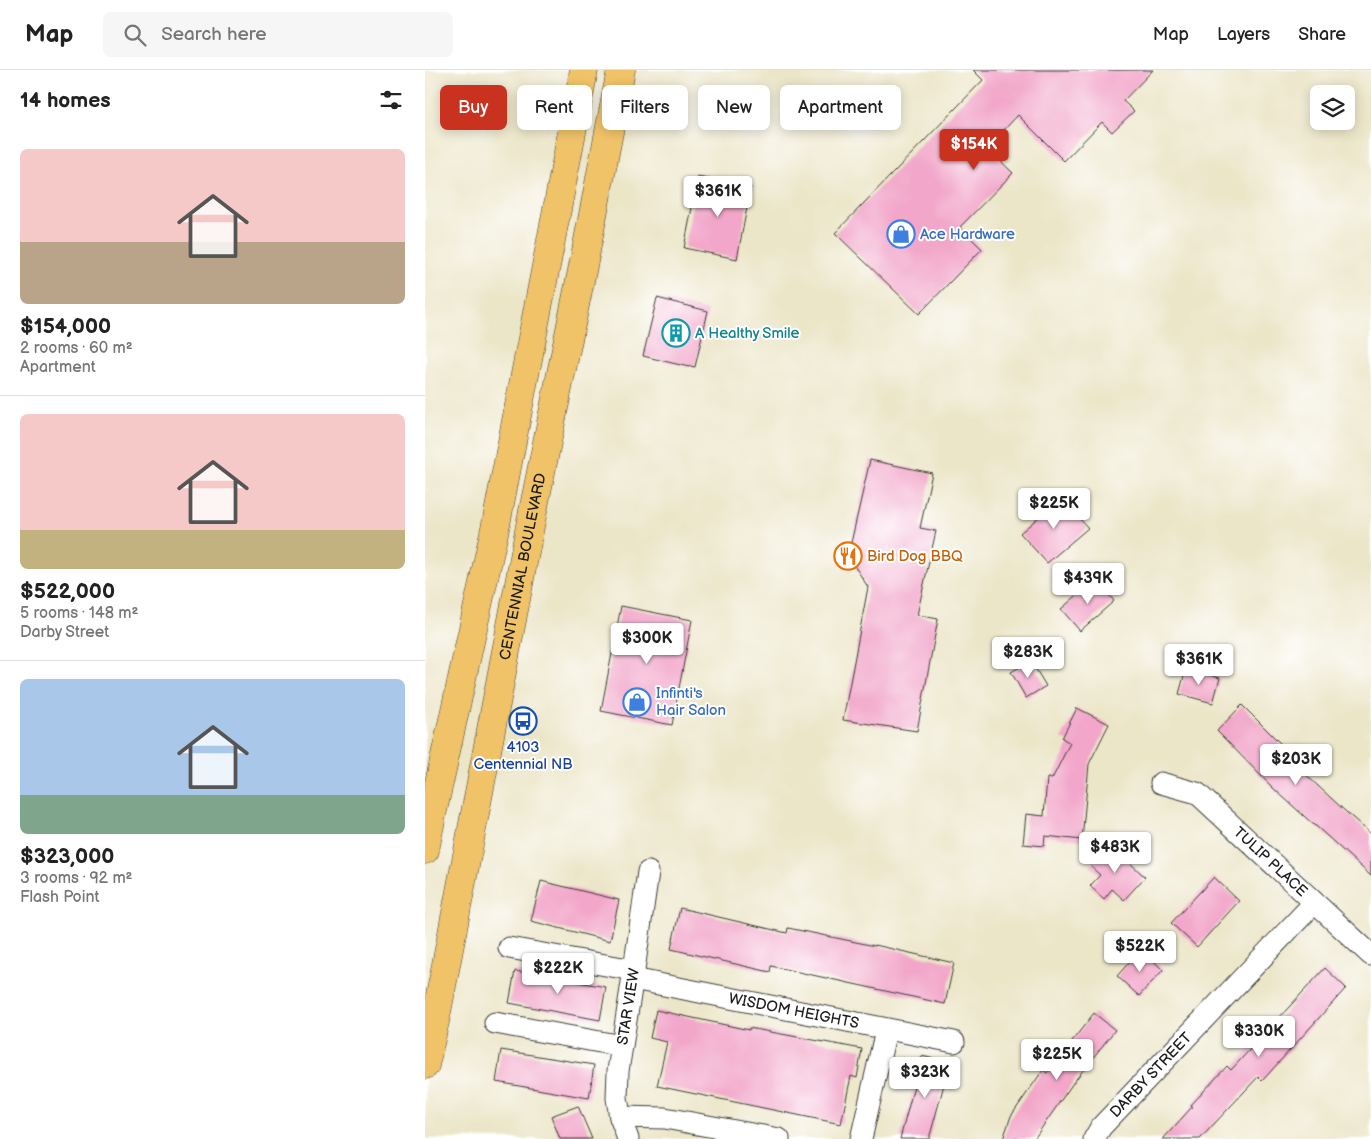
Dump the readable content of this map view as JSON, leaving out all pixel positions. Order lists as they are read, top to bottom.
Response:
{
  "streets": {
    "main road": ["CENTENNIAL BOULEVARD"],
    "street": [
      "TULIP PLACE",
      "STAR VIEW",
      "WISDOM HEIGHTS",
      "DARBY STREET"
    ]
  },
  "crossings": [
    ["TULIP PLACE", "DARBY STREET"],
    ["STAR VIEW", "WISDOM HEIGHTS"]
  ],
  "places": {
    "shop": ["Ace Hardware", "Infinti's Hair Salon"],
    "building": ["A Healthy Smile"],
    "restaurant": ["Bird Dog BBQ"],
    "bus stop": ["4103 Centennial NB"]
  },
  "page": {
    "header": "Map",
    "search": "Search here",
    "nav": ["Map", "Layers", "Share"],
    "heading": "14 homes",
    "chip": [
      "Buy",
      "Rent",
      "Filters",
      "New",
      "Apartment"
    ],
    "price": [
      "$154K",
      "$361K",
      "$225K",
      "$439K",
      "$300K",
      "$283K",
      "$361K",
      "$203K",
      "$483K",
      "$522K",
      "$222K",
      "$330K",
      "$225K",
      "$323K"
    ],
    "list": [
      {
        "name": "$154,000",
        "note": "2 rooms · 60 m² · Apartment"
      },
      {
        "name": "$522,000",
        "note": "5 rooms · 148 m² · Darby Street"
      },
      {
        "name": "$323,000",
        "note": "3 rooms · 92 m² · Flash Point"
      }
    ]
  }
}
